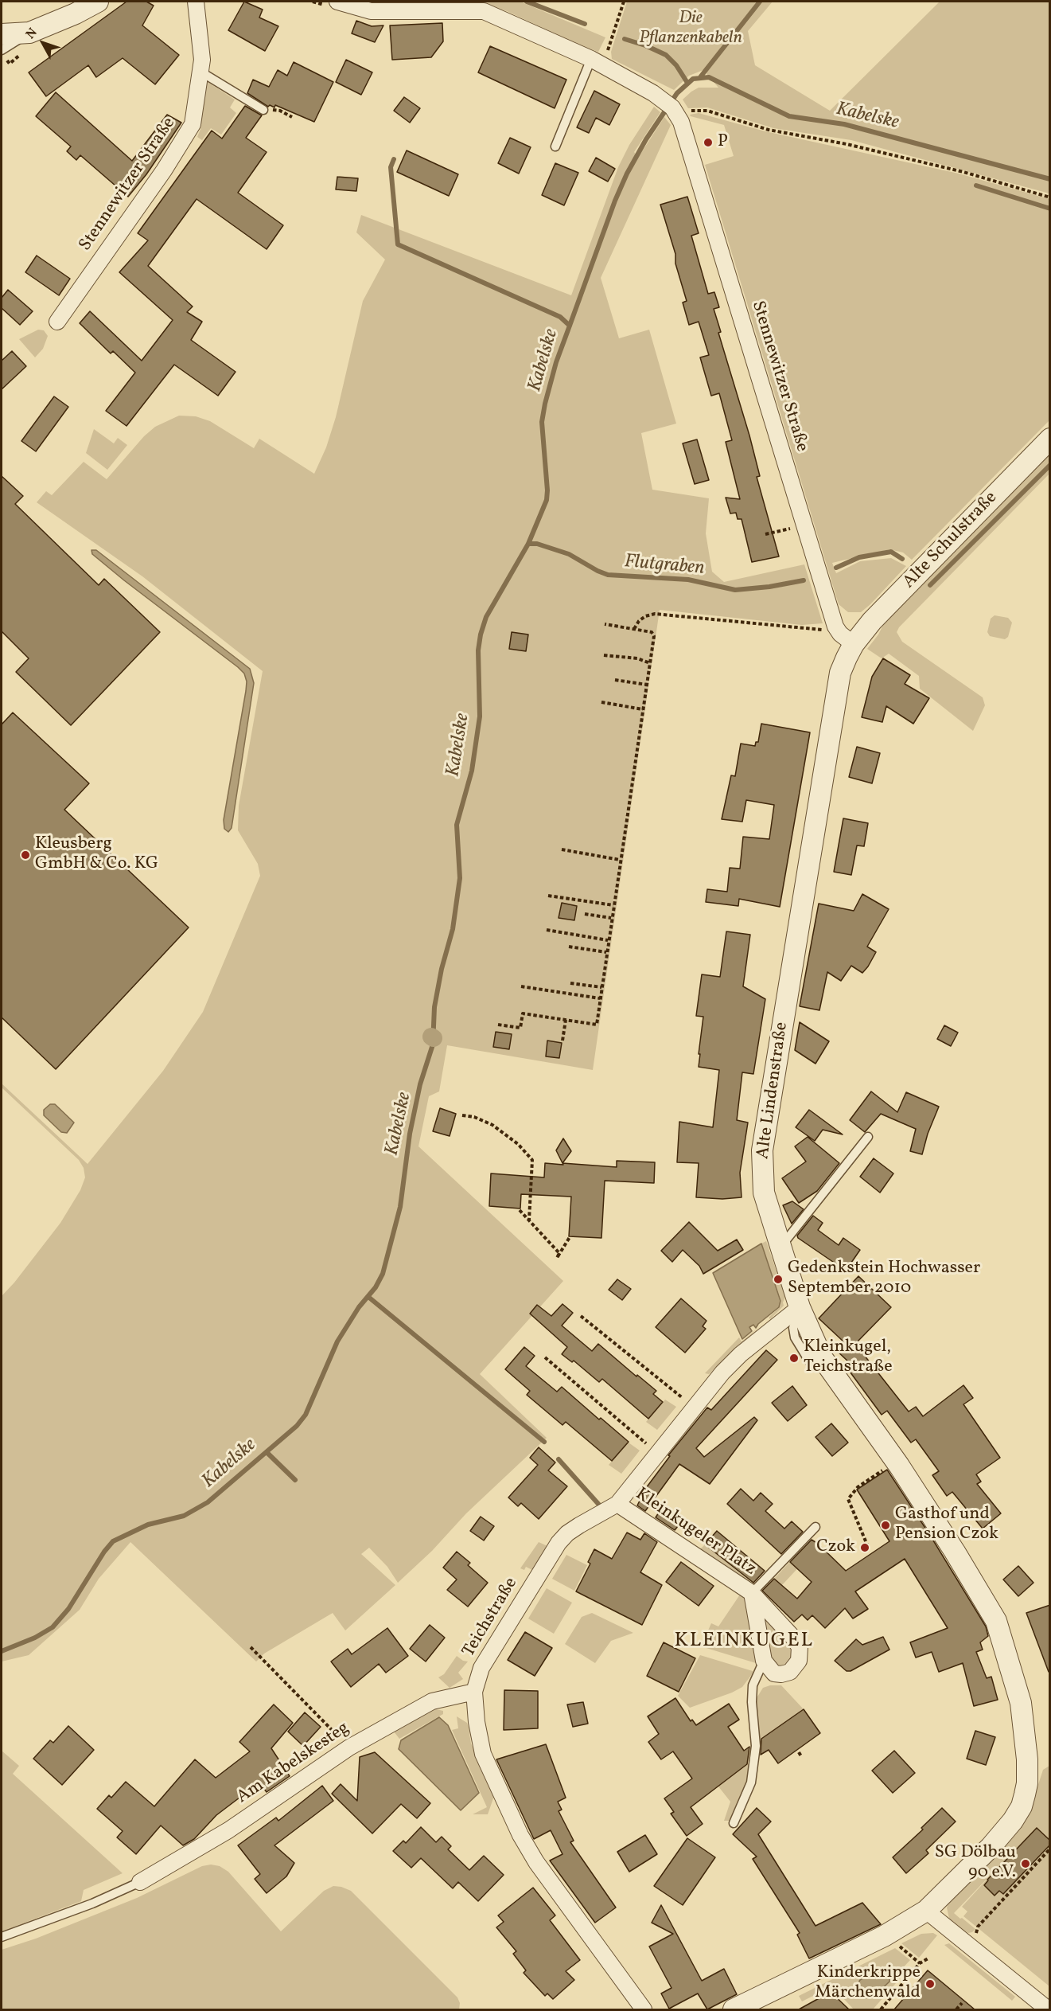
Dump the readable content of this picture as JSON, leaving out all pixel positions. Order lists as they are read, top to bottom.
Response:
{
  "streets": {
    "street": [
      "Stennewitzer Straße",
      "Alte Schulstraße",
      "Alte Lindenstraße",
      "Kleinkugeler Platz",
      "Teichstraße",
      "Am Kabelskesteg"
    ]
  },
  "crossings": [
    ["Stennewitzer Straße", "Alte Schulstraße"],
    ["Stennewitzer Straße", "Alte Lindenstraße"],
    ["Alte Schulstraße", "Alte Lindenstraße"],
    ["Alte Lindenstraße", "Teichstraße"],
    ["Kleinkugeler Platz", "Teichstraße"],
    ["Teichstraße", "Am Kabelskesteg"]
  ],
  "districts": ["KLEINKUGEL"],
  "water": ["Kabelske", "Flutgraben"],
  "parks": ["Die Pflanzenkabeln"],
  "places": [
    "P",
    "Kleusberg GmbH & Co. KG",
    "Gedenkstein Hochwasser September 2010",
    "Kleinkugel, Teichstraße",
    "Gasthof und Pension Czok",
    "Czok",
    "SG Dölbau 90 e.V.",
    "Kinderkrippe Märchenwald"
  ],
  "north": "top left"
}
